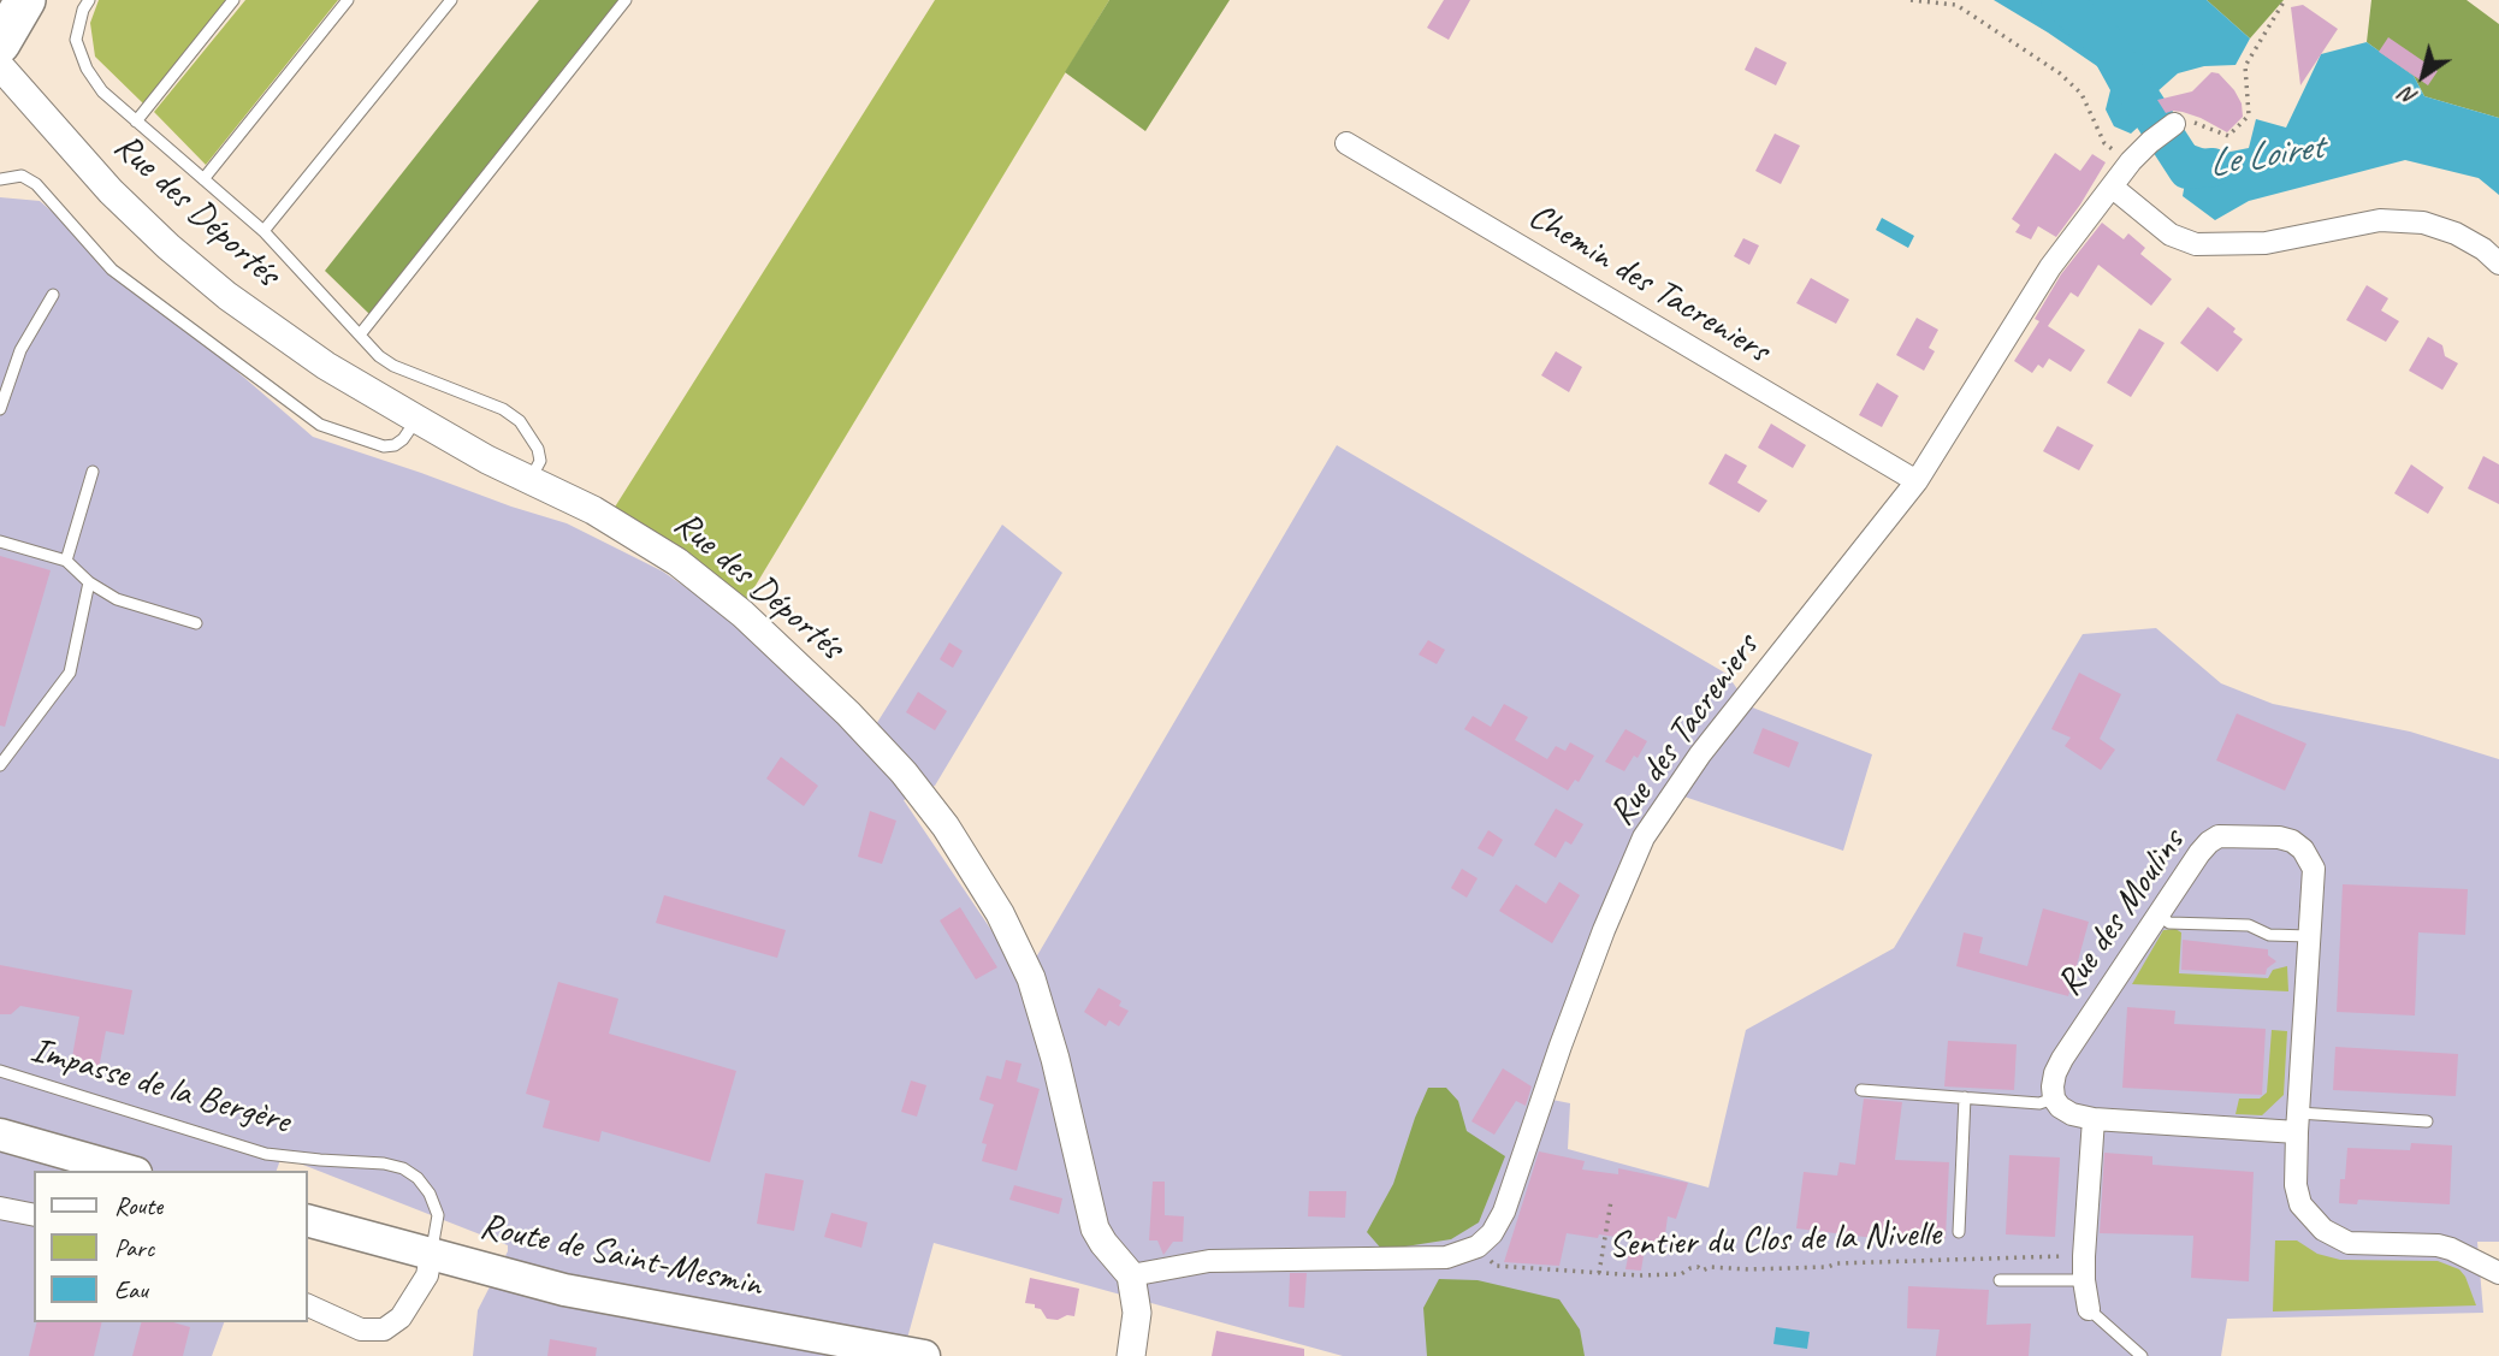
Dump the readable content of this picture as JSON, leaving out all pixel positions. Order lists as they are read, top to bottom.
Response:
{
  "streets": {
    "main road": ["Route de Saint-Mesmin"],
    "street": [
      "Rue des Déportés",
      "Chemin des Tacreniers",
      "Rue des Tacreniers",
      "Rue des Moulins"
    ],
    "lane": ["Impasse de la Bergère"],
    "path": ["Sentier du Clos de la Nivelle"]
  },
  "crossings": [
    ["Chemin des Tacreniers", "Rue des Tacreniers"],
    ["Rue des Tacreniers", "Sentier du Clos de la Nivelle"],
    ["Impasse de la Bergère", "Route de Saint-Mesmin"]
  ],
  "water": ["Le Loiret"],
  "legend": ["Route", "Parc", "Eau"],
  "north": "bottom left"
}
